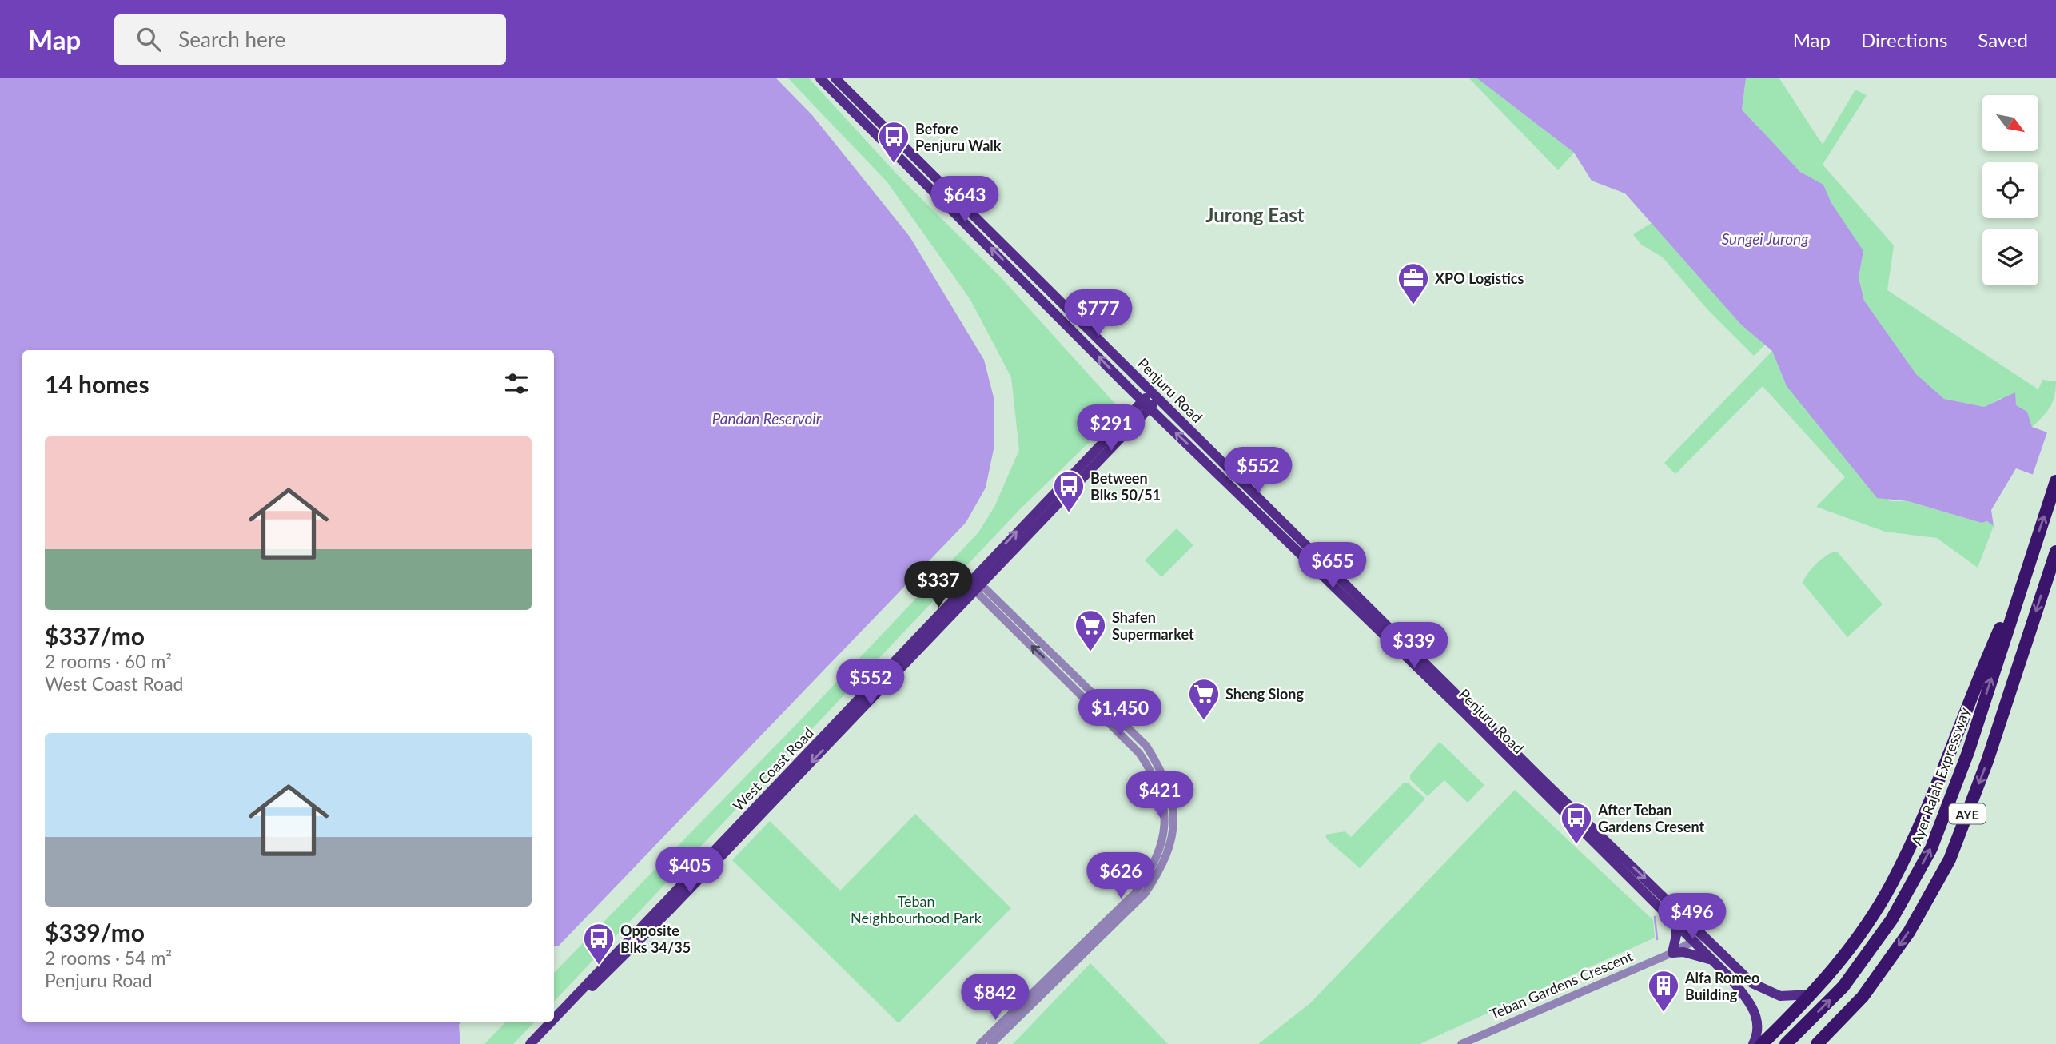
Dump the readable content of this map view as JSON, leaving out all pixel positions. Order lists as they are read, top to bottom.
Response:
{
  "streets": {
    "highway": ["Ayer Rajah Expressway", "AYE"],
    "main road": ["Penjuru Road", "West Coast Road"],
    "street": ["Teban Gardens Crescent"]
  },
  "crossings": [
    ["Penjuru Road", "West Coast Road"],
    ["Penjuru Road", "Teban Gardens Crescent"]
  ],
  "districts": ["Jurong East"],
  "water": ["Sungei Jurong", "Pandan Reservoir"],
  "parks": ["Teban Neighbourhood Park"],
  "places": {
    "bus stop": [
      "Before Penjuru Walk",
      "Between Blks 50/51",
      "After Teban Gardens Cresent",
      "Opposite Blks 34/35"
    ],
    "office": ["XPO Logistics"],
    "supermarket": ["Shafen Supermarket", "Sheng Siong"],
    "building": ["Alfa Romeo Building"]
  },
  "north": "bottom right",
  "page": {
    "header": "Map",
    "search": "Search here",
    "nav": ["Map", "Directions", "Saved"],
    "price": [
      "$643",
      "$777",
      "$291",
      "$552",
      "$655",
      "$337",
      "$339",
      "$552",
      "$1,450",
      "$421",
      "$405",
      "$626",
      "$496",
      "$842"
    ],
    "heading": "14 homes",
    "list": [
      {
        "name": "$337/mo",
        "note": "2 rooms · 60 m² · West Coast Road"
      },
      {
        "name": "$339/mo",
        "note": "2 rooms · 54 m² · Penjuru Road"
      }
    ]
  }
}
